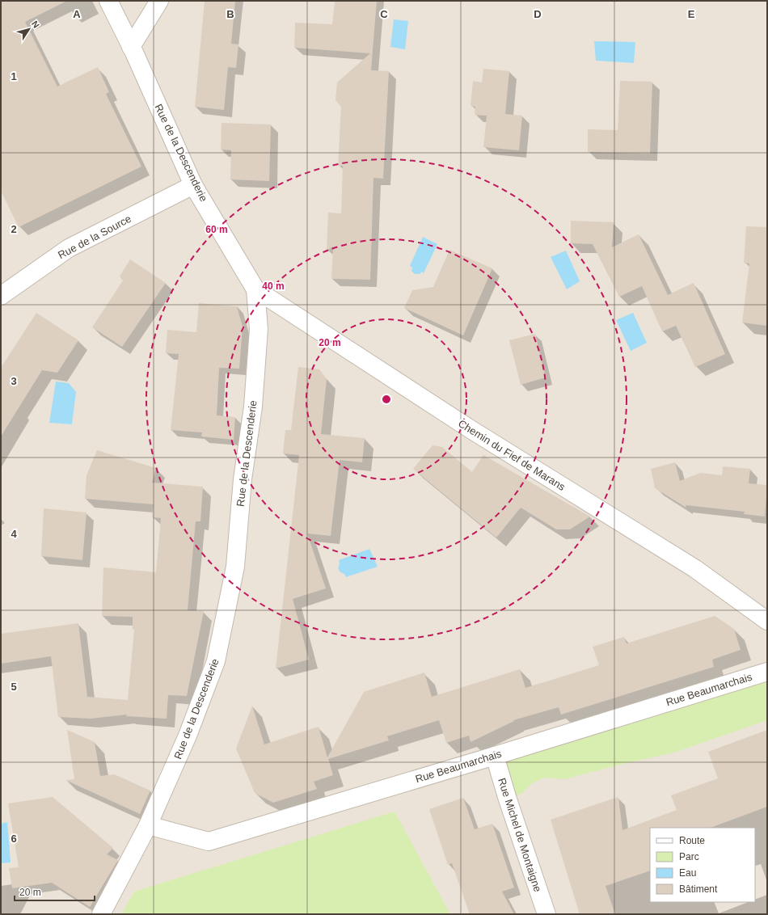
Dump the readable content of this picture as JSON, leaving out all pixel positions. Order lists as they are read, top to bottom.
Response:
{
  "streets": {
    "street": [
      "Rue de la Descenderie",
      "Rue de la Source",
      "Chemin du Fief de Marans",
      "Rue Beaumarchais",
      "Rue Michel de Montaigne"
    ]
  },
  "crossings": [
    ["Rue de la Descenderie", "Rue de la Source"],
    ["Rue de la Descenderie", "Chemin du Fief de Marans"],
    ["Rue de la Descenderie", "Rue Beaumarchais"],
    ["Rue Beaumarchais", "Rue Michel de Montaigne"]
  ],
  "legend": [
    "Route",
    "Parc",
    "Eau",
    "Bâtiment"
  ],
  "scale_bar": "20 m",
  "north": "top right",
  "grid": {
    "columns": [
      "A",
      "B",
      "C",
      "D",
      "E"
    ],
    "rows": [
      "1",
      "2",
      "3",
      "4",
      "5",
      "6"
    ]
  },
  "rings": ["60 m", "40 m", "20 m"]
}
